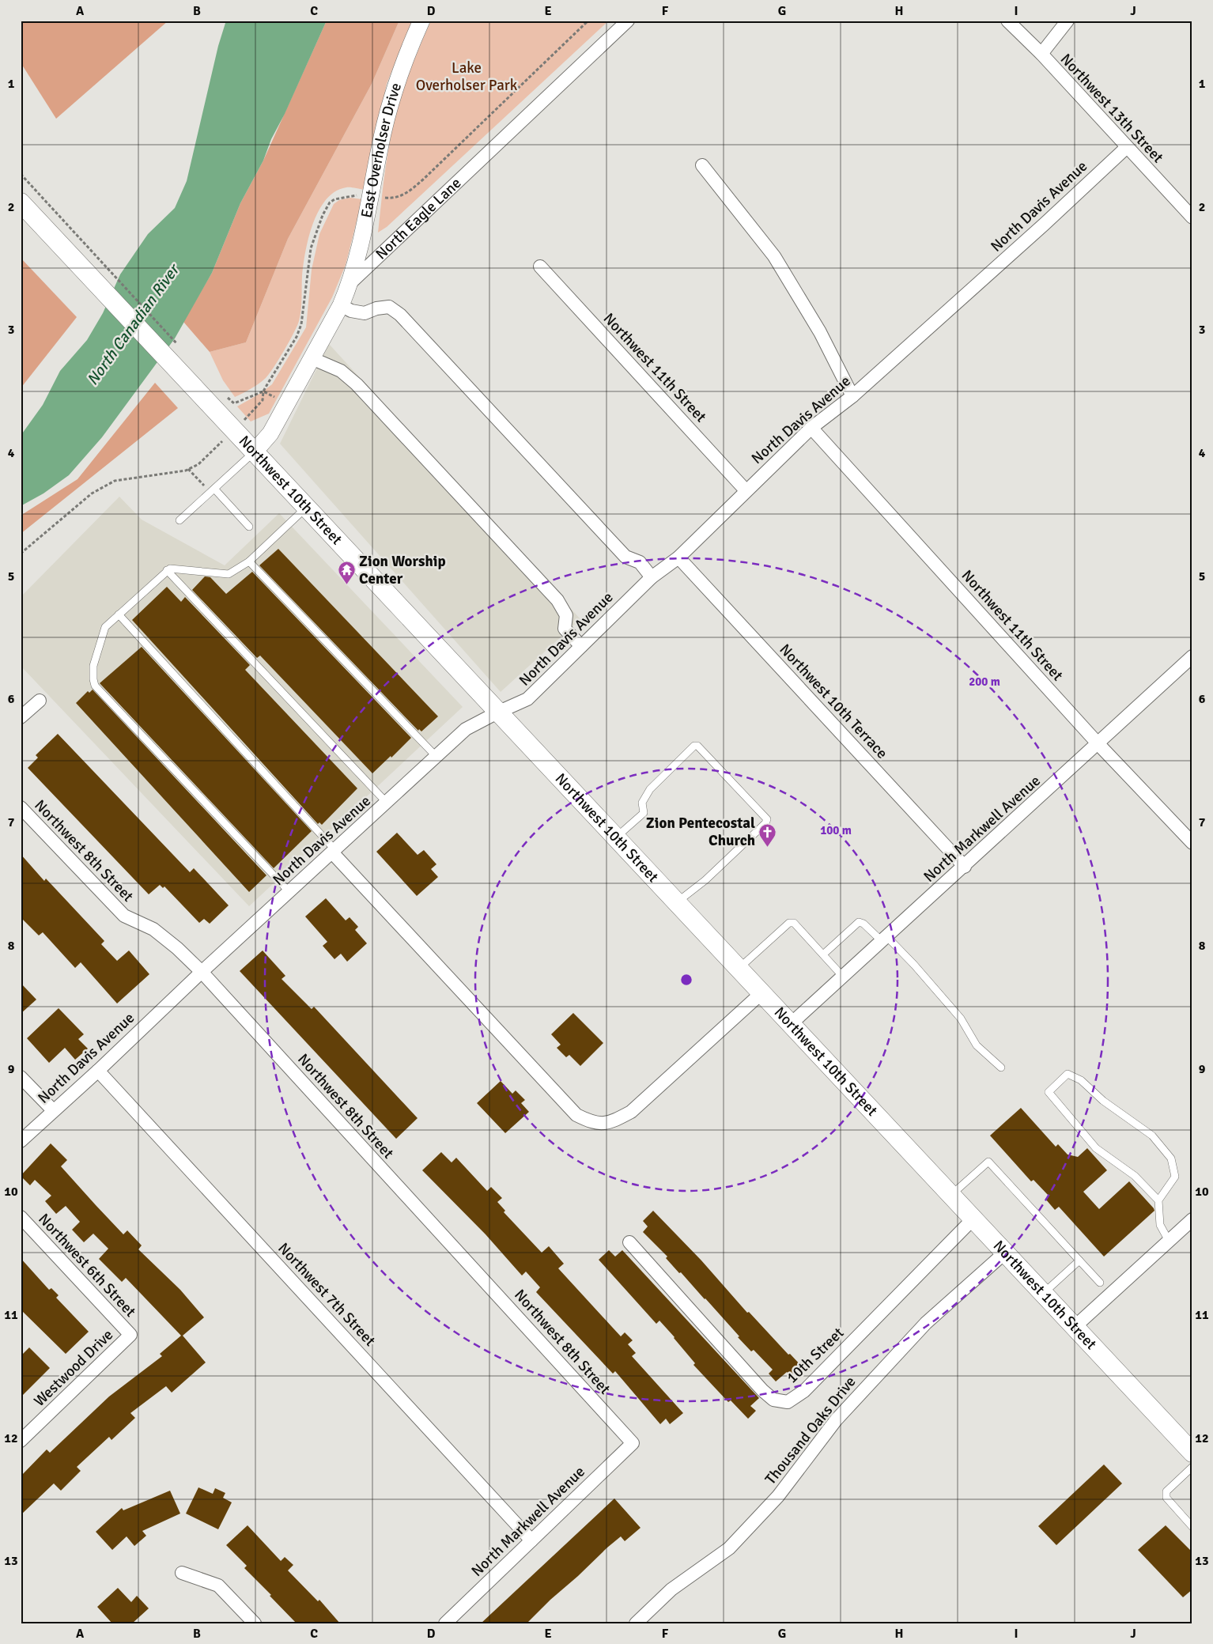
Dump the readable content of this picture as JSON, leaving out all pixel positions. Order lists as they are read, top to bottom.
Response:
{
  "streets": {
    "main road": ["Northwest 10th Street"],
    "street": [
      "Northwest 13th Street",
      "East Overholser Drive",
      "North Davis Avenue",
      "North Eagle Lane",
      "Northwest 11th Street",
      "Northwest 10th Terrace",
      "North Markwell Avenue",
      "Northwest 8th Street",
      "Northwest 6th Street",
      "Northwest 7th Street",
      "10th Street",
      "Westwood Drive",
      "Thousand Oaks Drive"
    ]
  },
  "crossings": [
    ["Northwest 13th Street", "North Davis Avenue"],
    ["East Overholser Drive", "North Eagle Lane"],
    ["North Davis Avenue", "Northwest 11th Street"],
    ["North Davis Avenue", "Northwest 10th Street"],
    ["North Davis Avenue", "Northwest 10th Terrace"],
    ["North Davis Avenue", "Northwest 8th Street"],
    ["North Davis Avenue", "Northwest 7th Street"],
    ["North Eagle Lane", "Northwest 10th Street"],
    ["Northwest 11th Street", "North Markwell Avenue"],
    ["Northwest 10th Street", "North Markwell Avenue"],
    ["Northwest 10th Street", "10th Street"],
    ["Northwest 10th Street", "Thousand Oaks Drive"],
    ["Northwest 10th Terrace", "North Markwell Avenue"],
    ["North Markwell Avenue", "Northwest 8th Street"],
    ["North Markwell Avenue", "Northwest 7th Street"],
    ["Northwest 6th Street", "Westwood Drive"]
  ],
  "water": ["North Canadian River"],
  "parks": ["Lake Overholser Park"],
  "places": {
    "temple": ["Zion Worship Center"],
    "church": ["Zion Pentecostal Church"]
  },
  "grid": {
    "columns": [
      "A",
      "B",
      "C",
      "D",
      "E",
      "F",
      "G",
      "H",
      "I",
      "J"
    ],
    "rows": [
      "1",
      "2",
      "3",
      "4",
      "5",
      "6",
      "7",
      "8",
      "9",
      "10",
      "11",
      "12",
      "13"
    ]
  },
  "rings": ["200 m", "100 m"]
}
